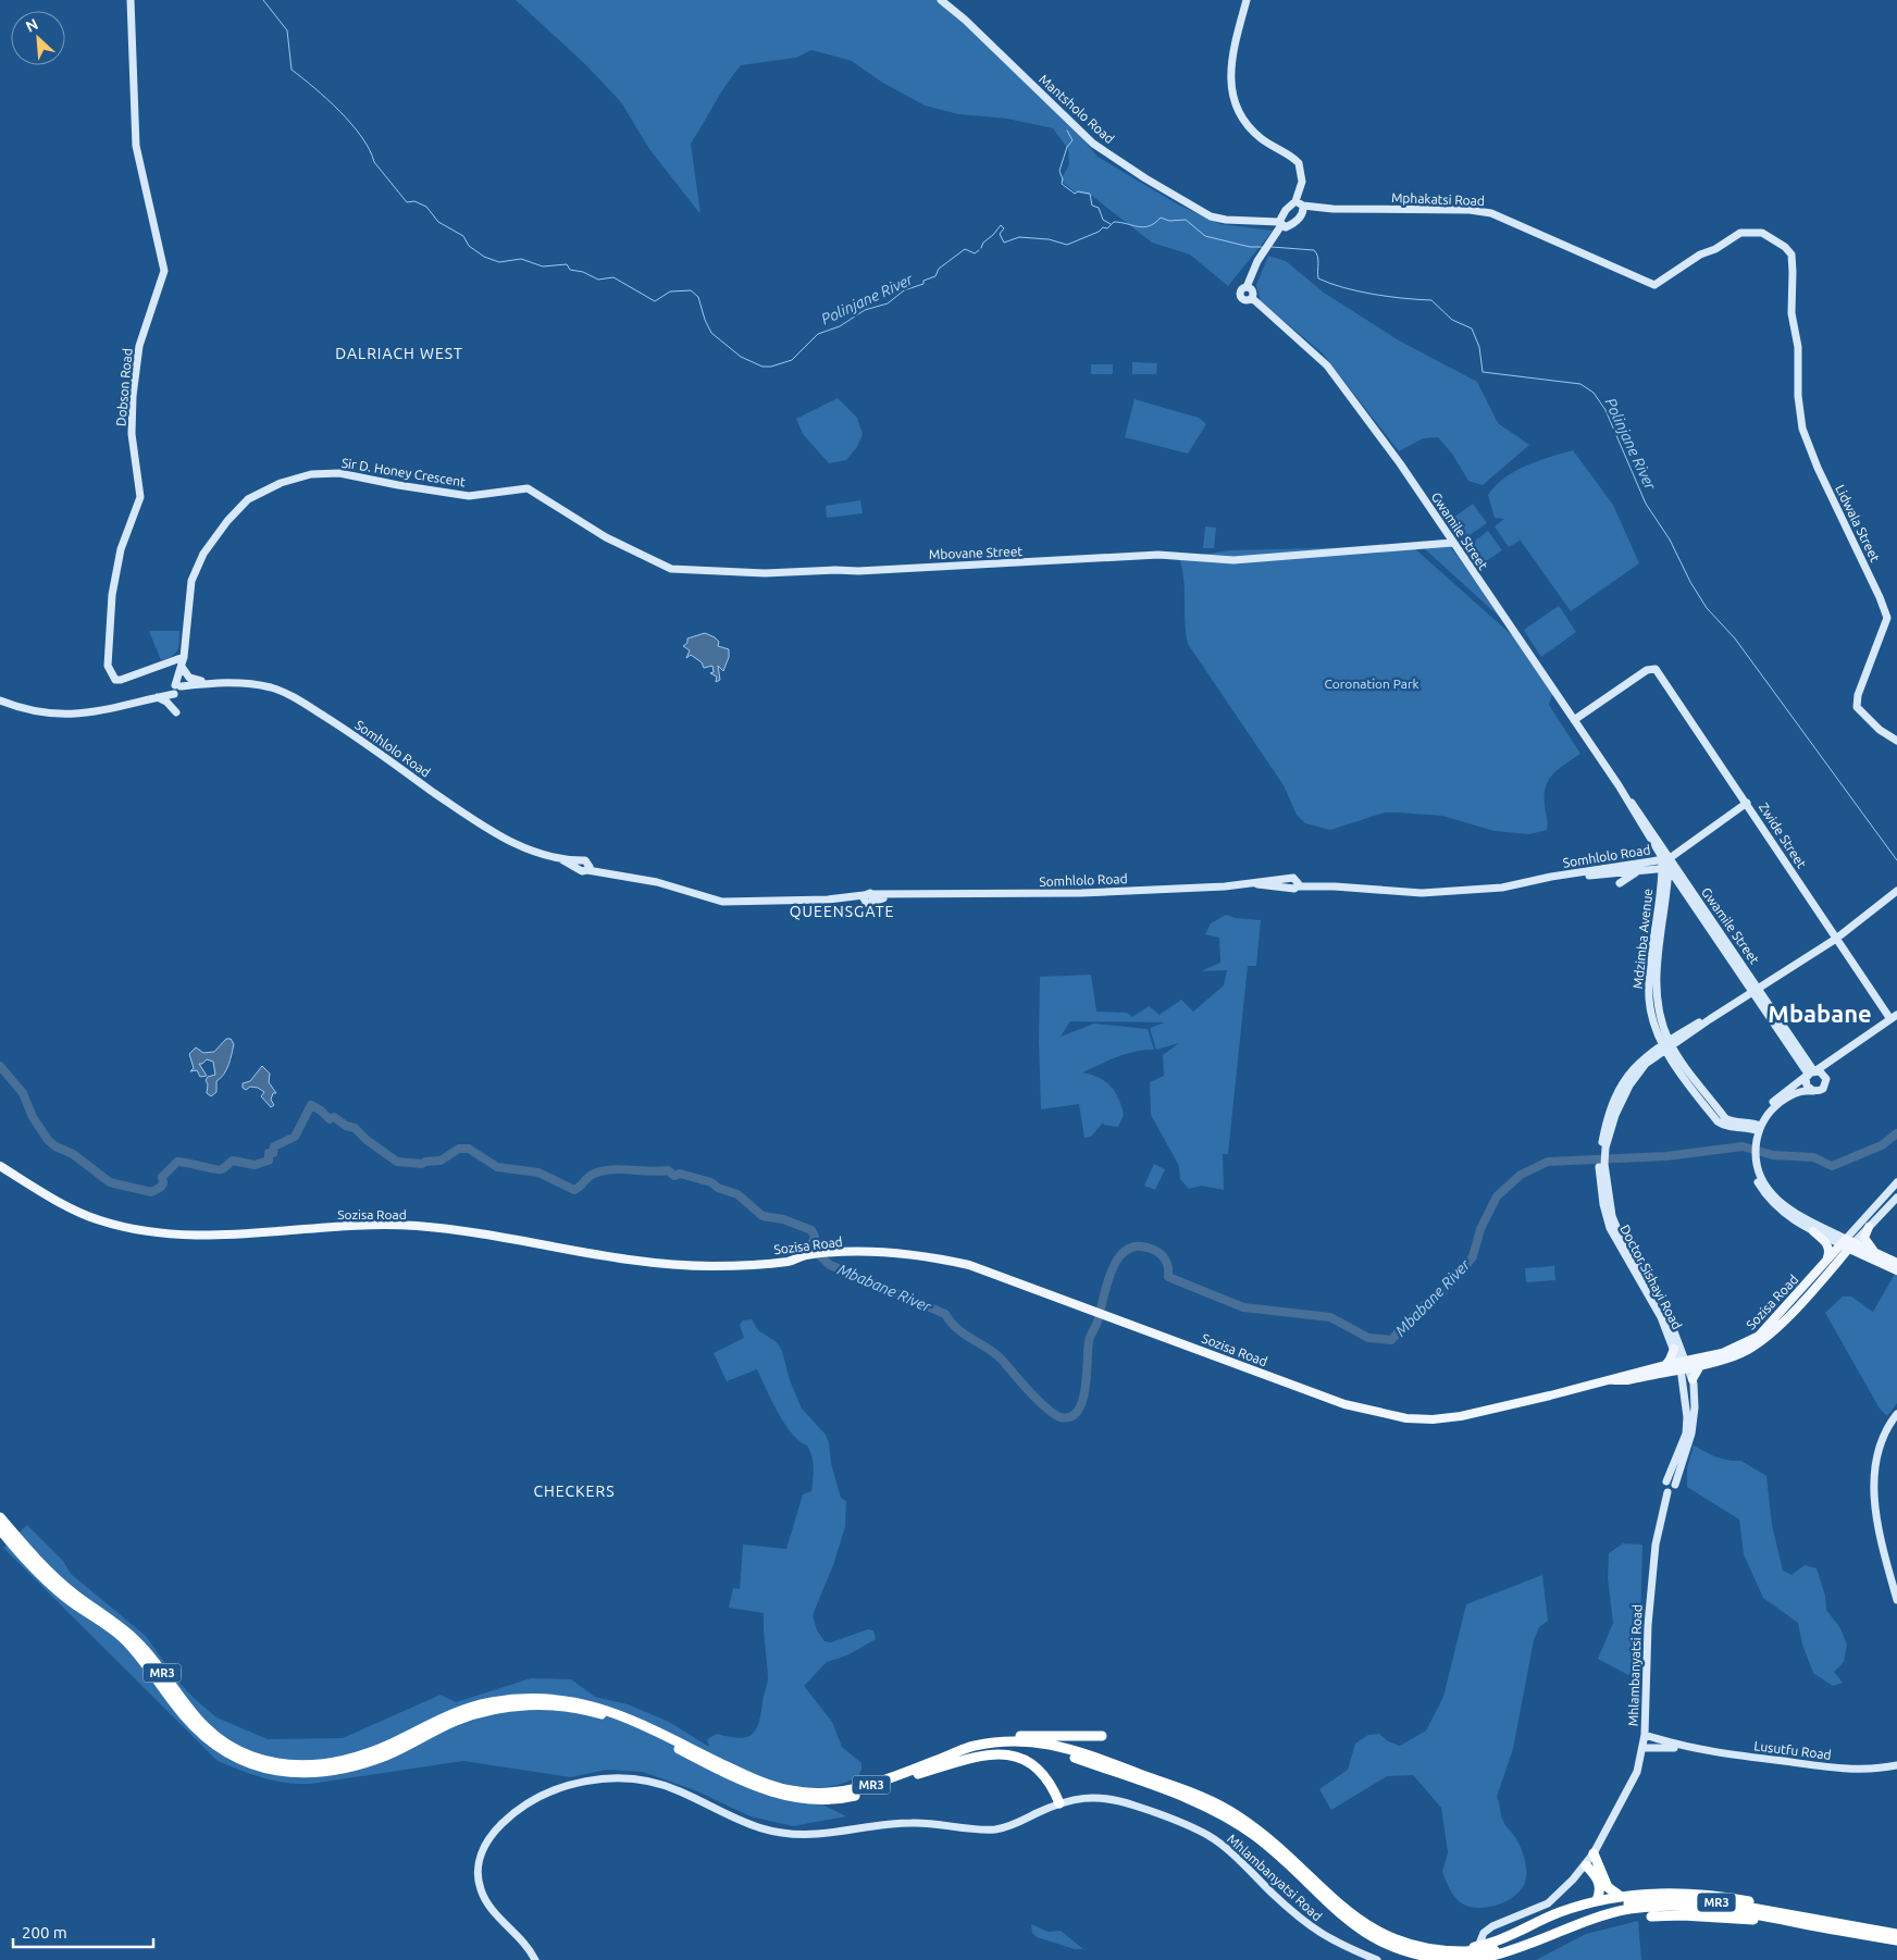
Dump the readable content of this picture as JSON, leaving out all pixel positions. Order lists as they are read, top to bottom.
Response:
{
  "streets": {
    "highway": ["MR3"],
    "main road": [
      "Mantsholo Road",
      "Mphakatsi Road",
      "Dobson Road",
      "Sir D. Honey Crescent",
      "Lidwala Street",
      "Gwamile Street",
      "Mbovane Street",
      "Somhlolo Road",
      "Zwide Street",
      "Mdzimba Avenue",
      "Sozisa Road",
      "Doctor Sishayi Road",
      "Mhlambanyatsi Road",
      "Lusutfu Road"
    ]
  },
  "crossings": [
    ["Mphakatsi Road", "Lidwala Street"],
    ["Dobson Road", "Sir D. Honey Crescent"],
    ["Sir D. Honey Crescent", "Mbovane Street"],
    ["Sir D. Honey Crescent", "Somhlolo Road"],
    ["Gwamile Street", "Mbovane Street"],
    ["Gwamile Street", "Somhlolo Road"],
    ["Gwamile Street", "Zwide Street"],
    ["Gwamile Street", "Mdzimba Avenue"],
    ["Gwamile Street", "Doctor Sishayi Road"],
    ["Somhlolo Road", "Mdzimba Avenue"],
    ["Zwide Street", "Doctor Sishayi Road"],
    ["Mdzimba Avenue", "Doctor Sishayi Road"],
    ["Sozisa Road", "Doctor Sishayi Road"],
    ["Mhlambanyatsi Road", "Lusutfu Road"]
  ],
  "districts": [
    "DALRIACH WEST",
    "QUEENSGATE",
    "Mbabane",
    "CHECKERS"
  ],
  "water": ["Polinjane River", "Mbabane River"],
  "parks": ["Coronation Park"],
  "scale_bar": "200 m",
  "north": "top left"
}
